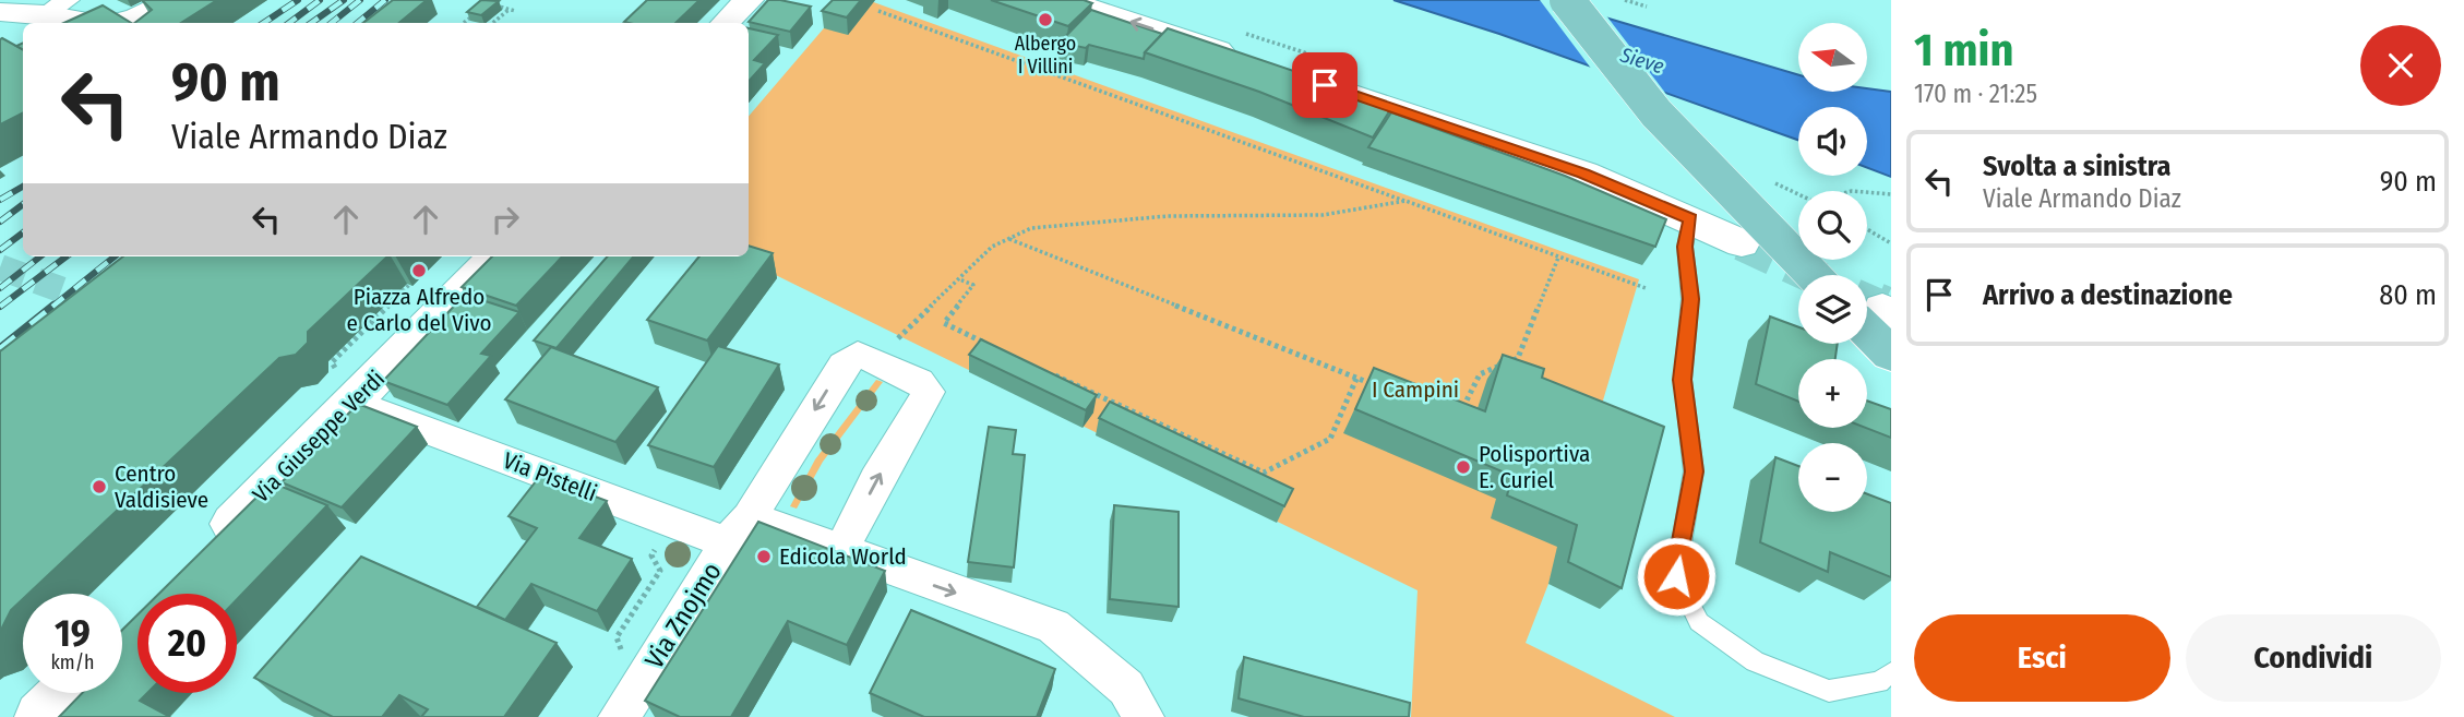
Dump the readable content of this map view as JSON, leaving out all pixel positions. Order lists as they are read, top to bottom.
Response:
{
  "streets": {
    "street": ["Via Giuseppe Verdi", "Via Pistelli", "Via Znojmo"]
  },
  "crossings": [
    ["Via Pistelli", "Via Znojmo"]
  ],
  "one_way": ["Via Pistelli"],
  "water": ["Sieve"],
  "parks": ["I Campini"],
  "places": [
    "Albergo I Villini",
    "Piazza Alfredo e Carlo del Vivo",
    "Polisportiva E. Curiel",
    "Centro Valdisieve",
    "Edicola World"
  ],
  "north": "left",
  "page": {
    "heading": ["1 min", "170 m · 21:25"],
    "map_buttons": ["+", "−"],
    "turn": ["90 m", "Viale Armando Diaz"],
    "list": [
      {
        "name": "Svolta a sinistra",
        "note": "Viale Armando Diaz",
        "value": "90 m"
      },
      {
        "name": "Arrivo a destinazione",
        "value": "80 m"
      }
    ],
    "speed": "19 km/h",
    "limit": "20",
    "buttons": ["Esci", "Condividi"]
  }
}
